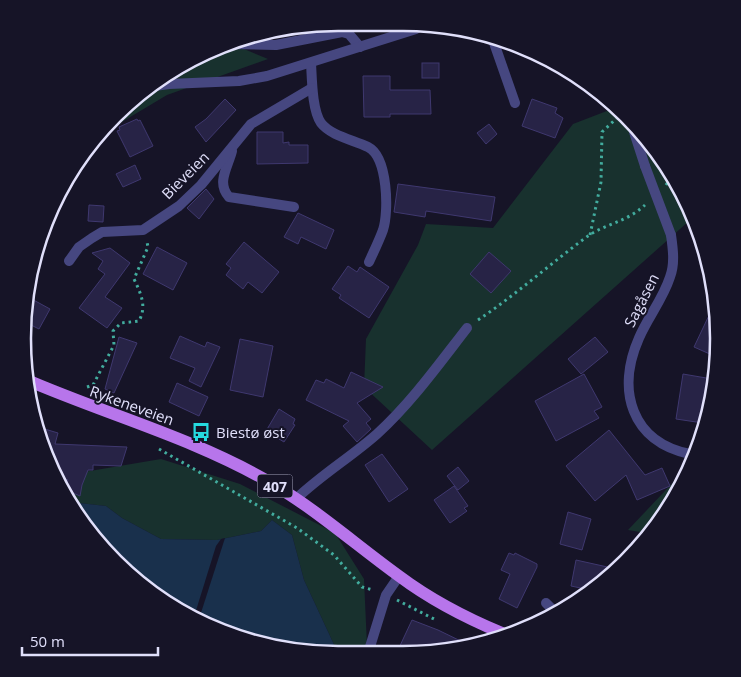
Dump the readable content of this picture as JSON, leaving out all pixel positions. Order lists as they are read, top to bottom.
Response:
{
  "streets": {
    "main road": ["Rykeneveien", "407"],
    "street": ["Bieveien", "Sagåsen"]
  },
  "places": {
    "bus stop": ["Biestø øst"]
  },
  "scale_bar": "50 m"
}
